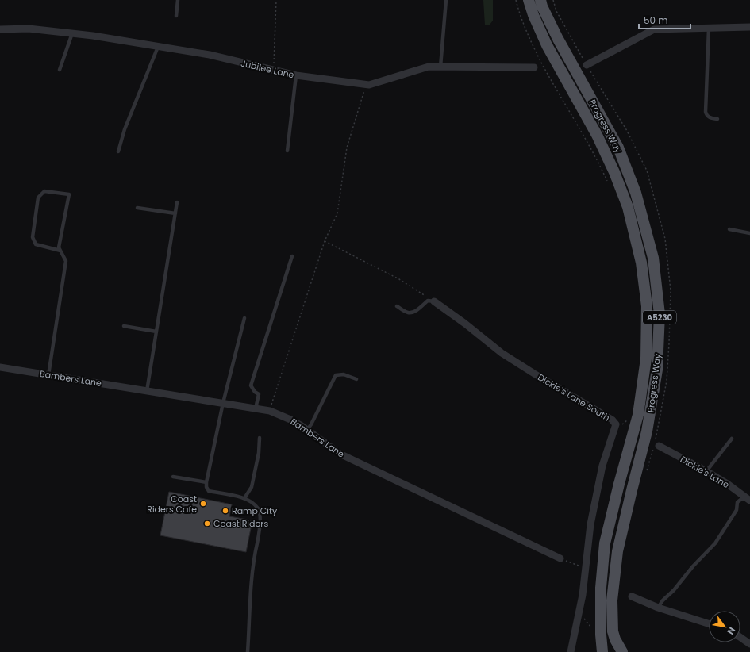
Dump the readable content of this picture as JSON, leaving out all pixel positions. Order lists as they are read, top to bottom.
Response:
{
  "streets": {
    "main road": ["Progress Way", "A5230"],
    "street": [
      "Jubilee Lane",
      "Bambers Lane",
      "Dickie's Lane South",
      "Dickie's Lane"
    ]
  },
  "places": ["Coast Riders Cafe", "Ramp City", "Coast Riders"],
  "scale_bar": "50 m",
  "north": "bottom right"
}
